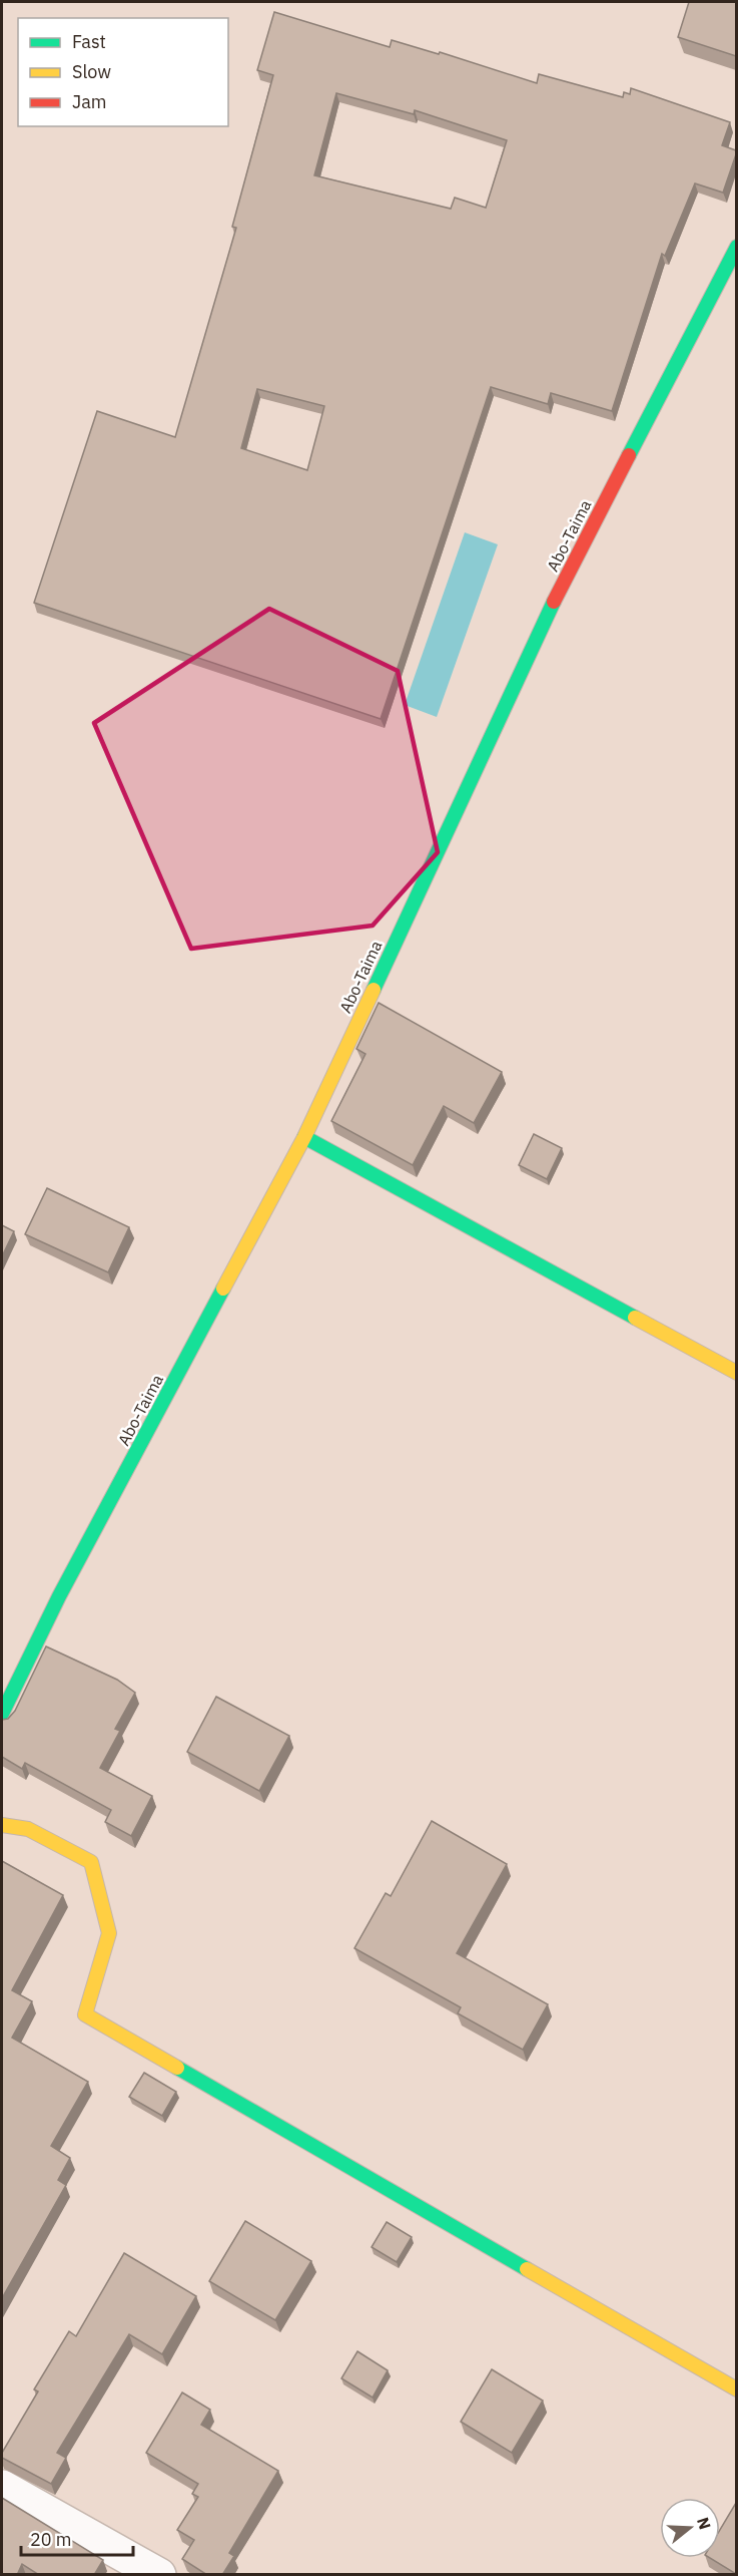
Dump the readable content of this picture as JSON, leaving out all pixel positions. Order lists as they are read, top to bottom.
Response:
{
  "streets": {
    "street": ["Abo-Taima"]
  },
  "legend": ["Fast", "Slow", "Jam"],
  "scale_bar": "20 m",
  "north": "right"
}
